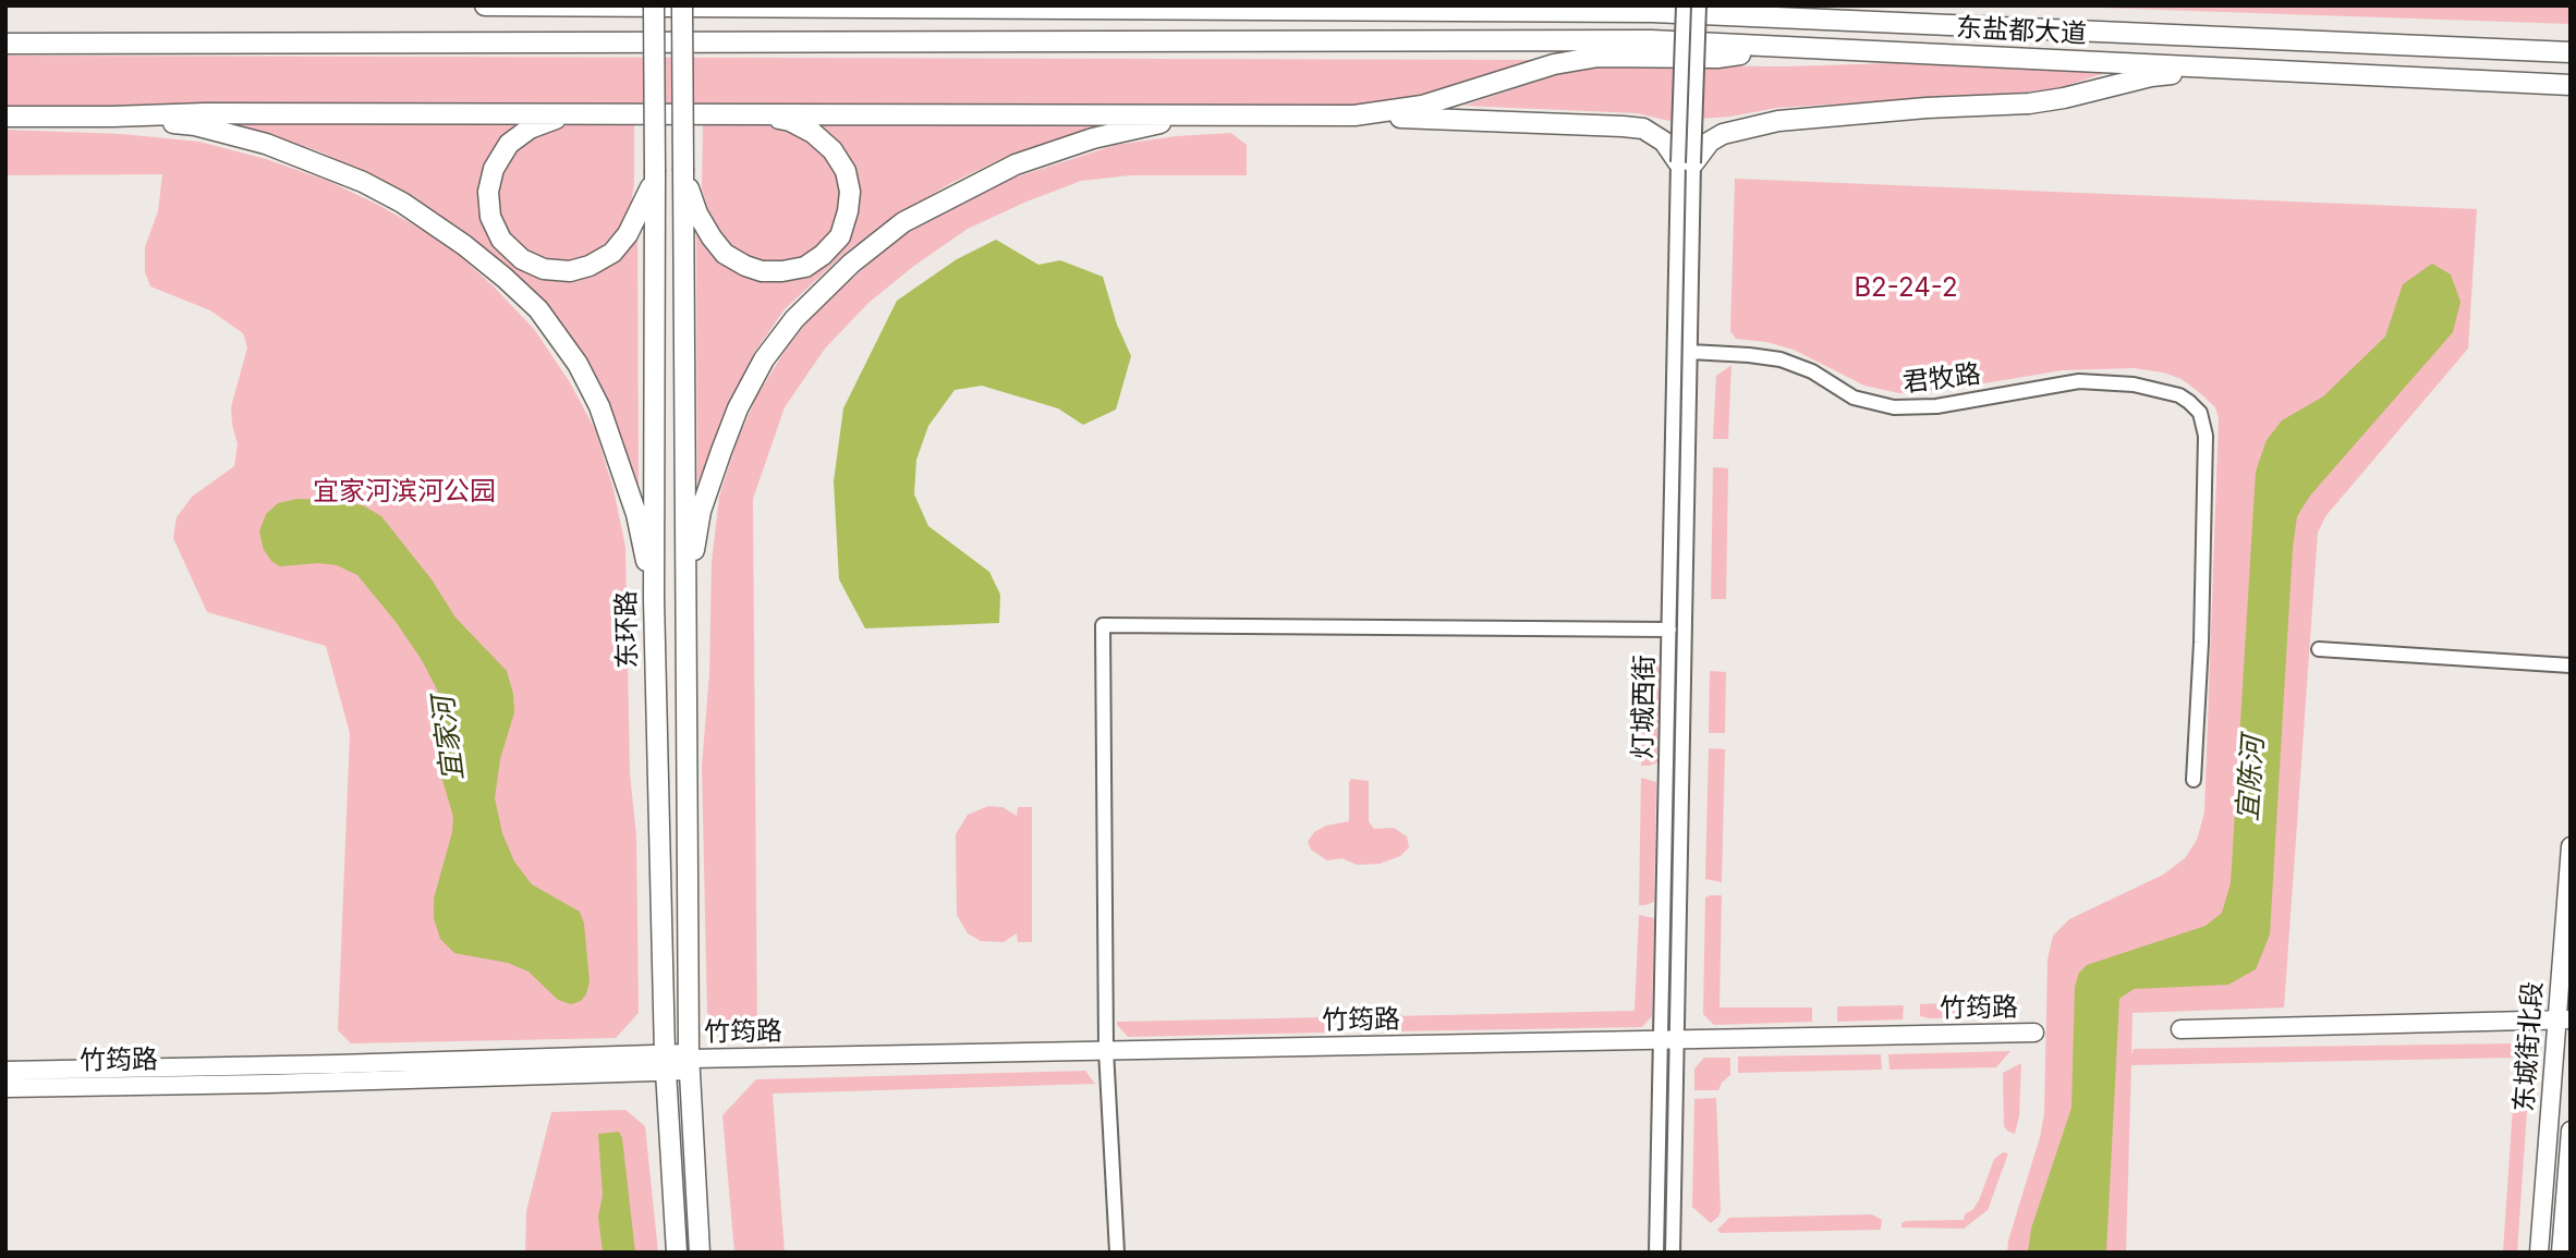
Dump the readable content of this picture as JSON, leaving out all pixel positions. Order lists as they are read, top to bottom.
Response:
{
  "streets": {
    "highway": ["东盐都大道", "东环路"],
    "main road": ["竹筠路", "东城街北段"],
    "street": ["君牧路", "灯城西街"]
  },
  "crossings": [
    ["君牧路", "灯城西街"],
    ["东环路", "竹筠路"],
    ["灯城西街", "竹筠路"]
  ],
  "water": ["宜家河", "宜陈河"],
  "parks": ["B2-24-2", "宜家河滨河公园"]
}
